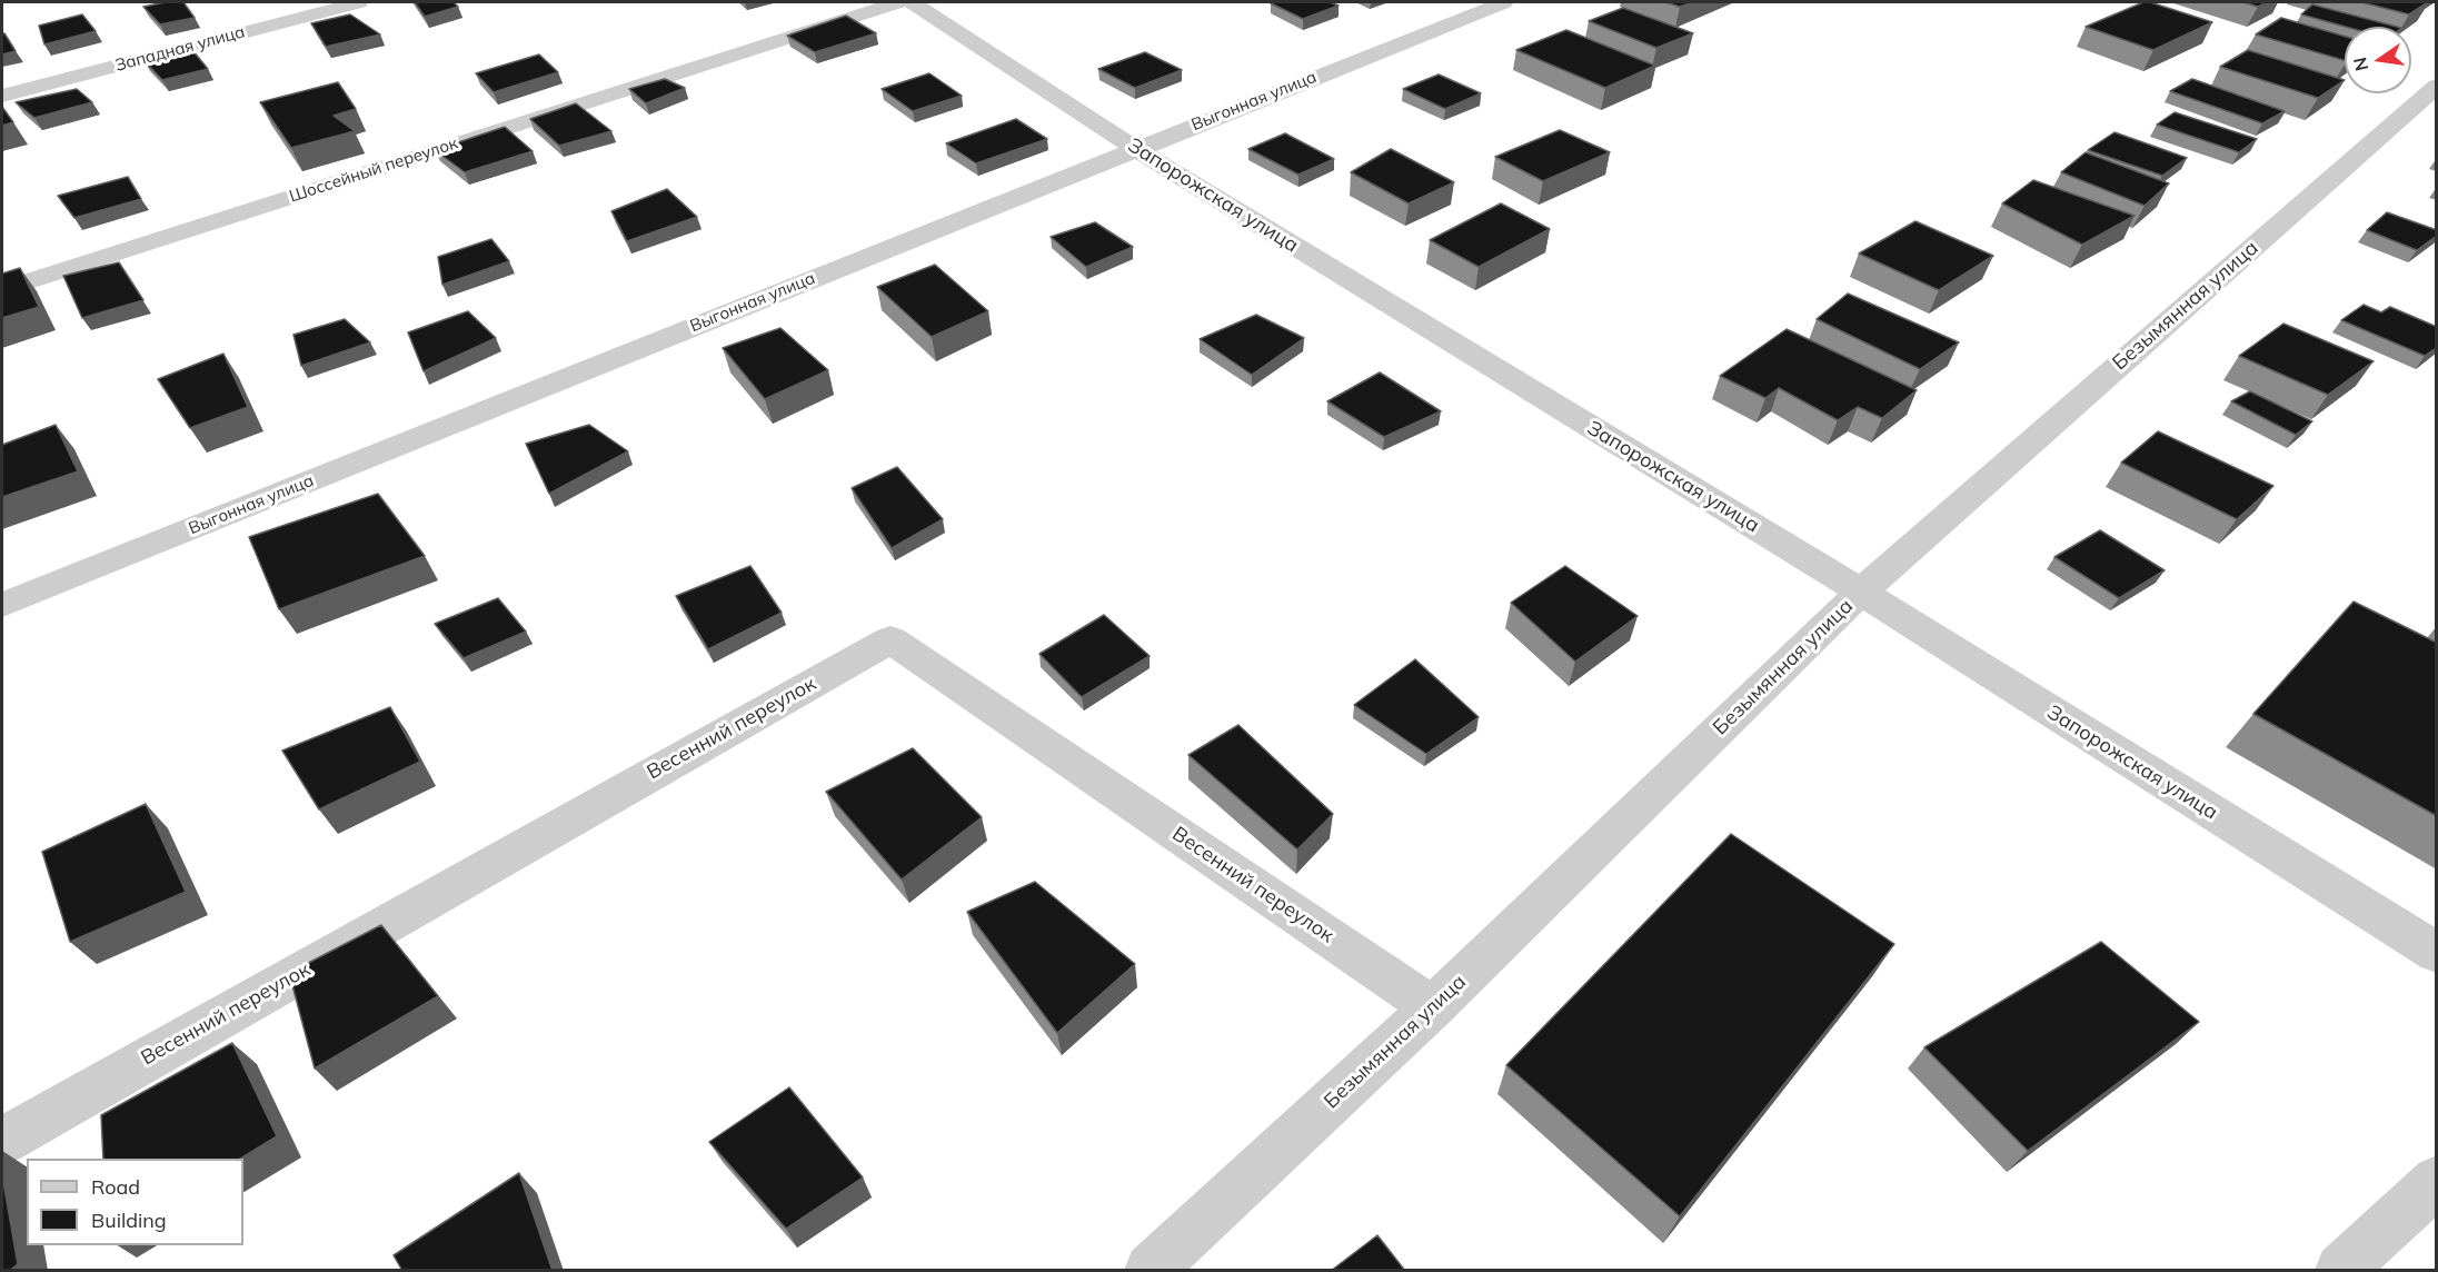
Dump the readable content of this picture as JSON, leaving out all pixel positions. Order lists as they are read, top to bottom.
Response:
{
  "streets": {
    "street": [
      "Западная улица",
      "Выгонная улица",
      "Шоссейный переулок",
      "Запорожская улица",
      "Безымянная улица",
      "Весенний переулок"
    ]
  },
  "crossings": [
    ["Выгонная улица", "Запорожская улица"],
    ["Запорожская улица", "Безымянная улица"],
    ["Безымянная улица", "Весенний переулок"]
  ],
  "legend": ["Road", "Building"],
  "north": "left"
}
